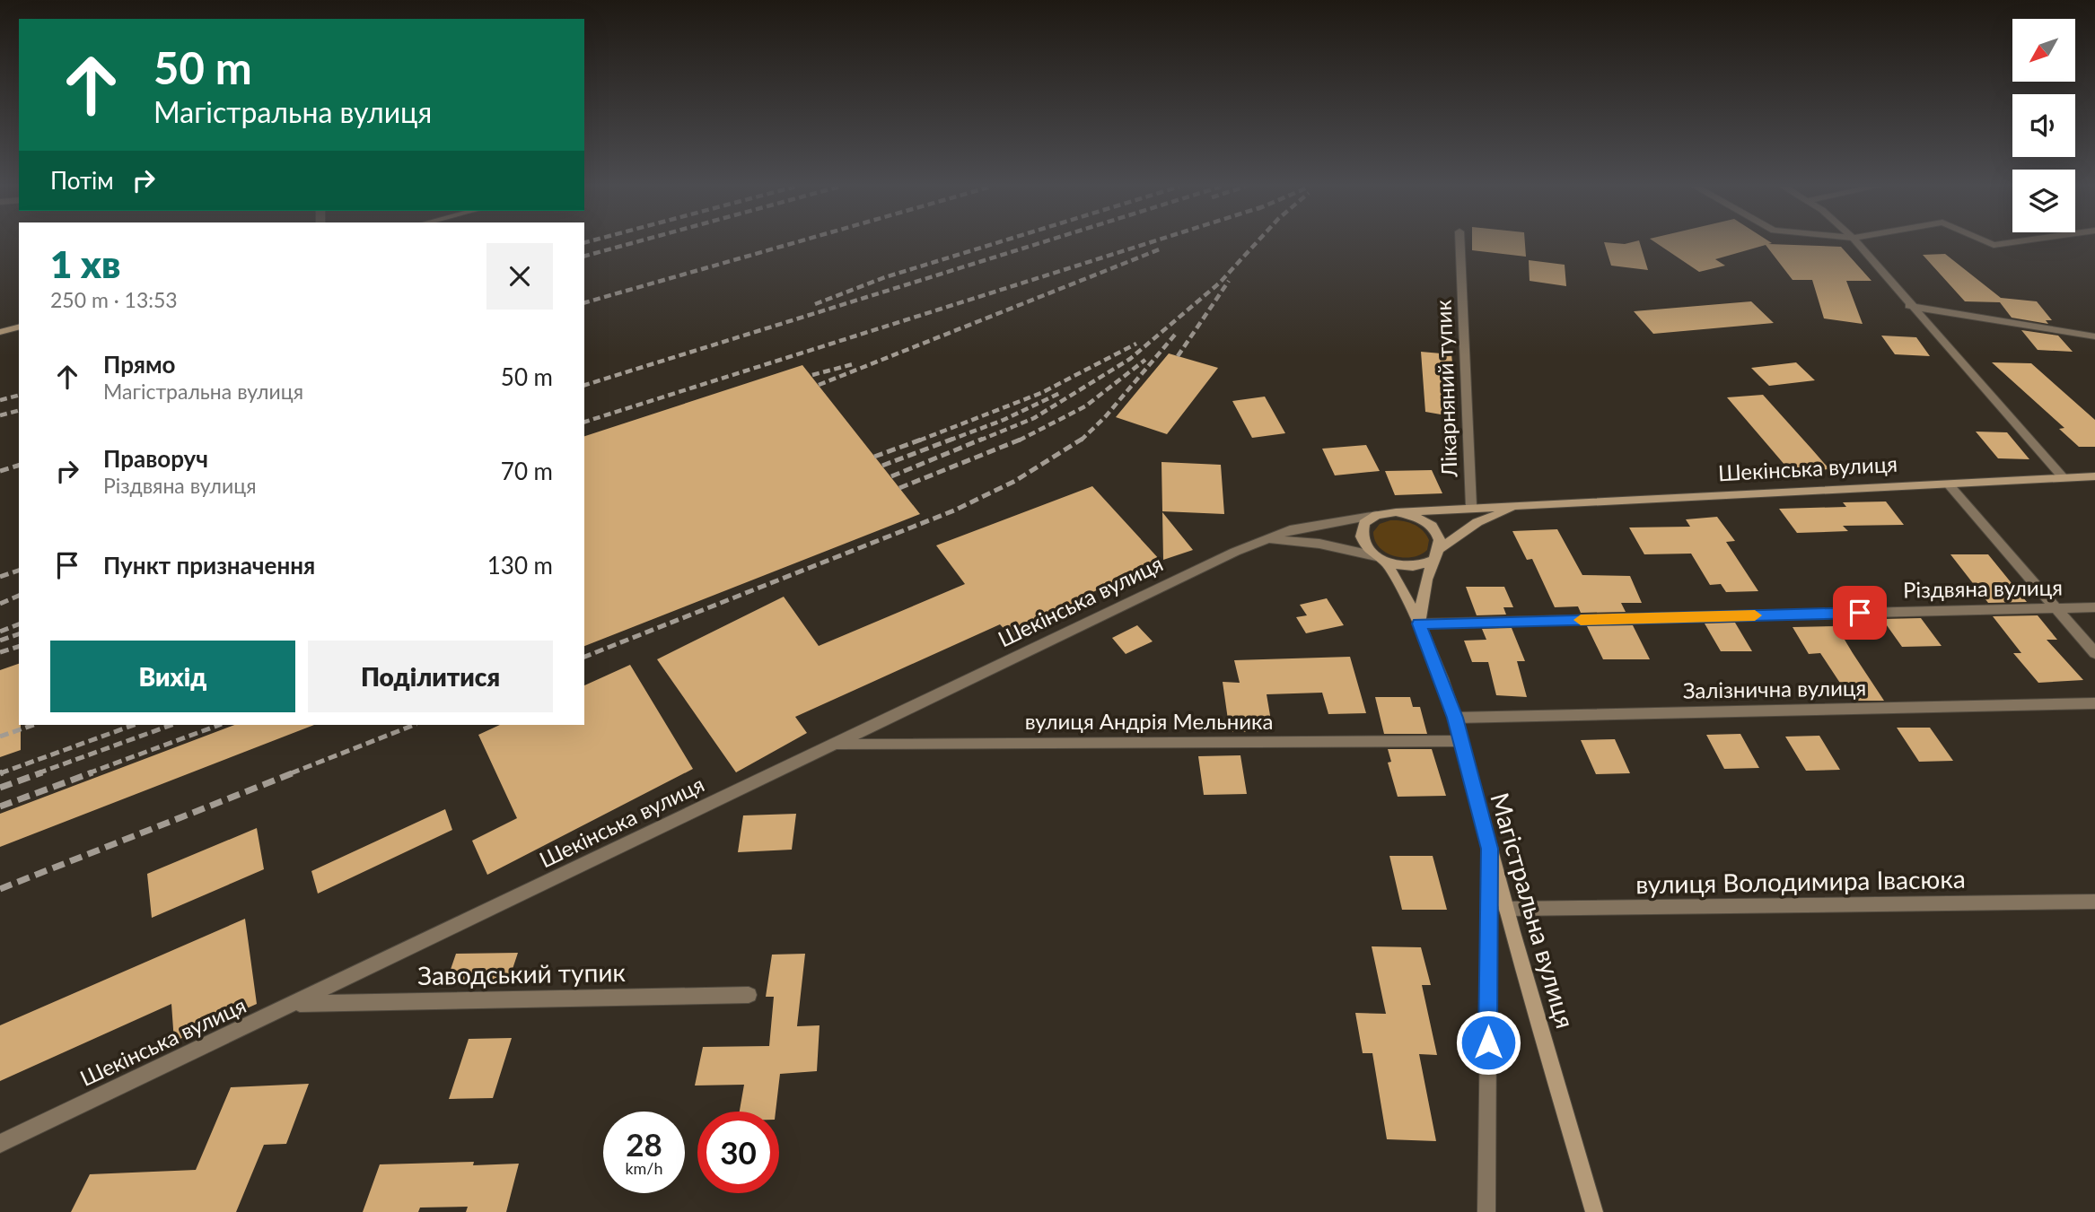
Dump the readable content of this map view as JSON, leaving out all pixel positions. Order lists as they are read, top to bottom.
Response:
{
  "streets": {
    "main road": ["Шекінська вулиця", "Магістральна вулиця"],
    "street": [
      "Лікарняний тупик",
      "Різдвяна вулиця",
      "Залізнична вулиця",
      "вулиця Андрія Мельника",
      "вулиця Володимира Івасюка",
      "Заводський тупик"
    ]
  },
  "crossings": [
    ["Лікарняний тупик", "Шекінська вулиця"],
    ["Шекінська вулиця", "вулиця Андрія Мельника"],
    ["Шекінська вулиця", "Магістральна вулиця"],
    ["Шекінська вулиця", "Заводський тупик"],
    ["Різдвяна вулиця", "Магістральна вулиця"],
    ["Залізнична вулиця", "Магістральна вулиця"],
    ["вулиця Андрія Мельника", "Магістральна вулиця"],
    ["вулиця Володимира Івасюка", "Магістральна вулиця"]
  ],
  "north": "bottom left",
  "page": {
    "turn": ["50 m", "Магістральна вулиця"],
    "then": "Потім",
    "heading": ["1 хв", "250 m · 13:53"],
    "list": [
      {
        "name": "Прямо",
        "note": "Магістральна вулиця",
        "value": "50 m"
      },
      {
        "name": "Праворуч",
        "note": "Різдвяна вулиця",
        "value": "70 m"
      },
      {
        "name": "Пункт призначення",
        "value": "130 m"
      }
    ],
    "buttons": ["Вихід", "Поділитися"],
    "speed": "28 km/h",
    "limit": "30"
  }
}
